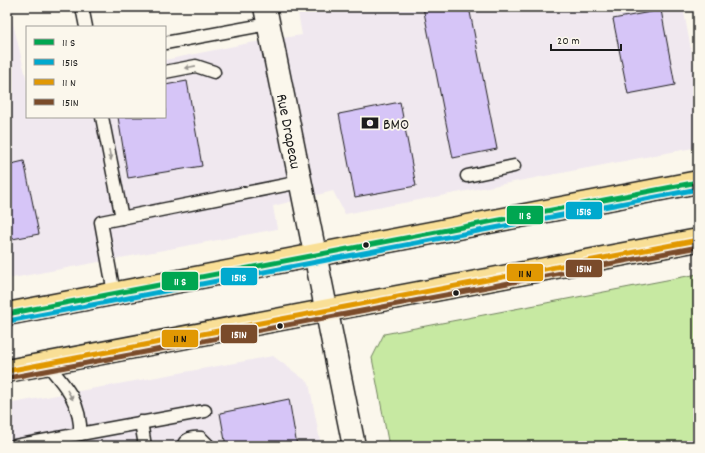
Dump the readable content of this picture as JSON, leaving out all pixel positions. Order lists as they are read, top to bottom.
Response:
{
  "streets": {
    "street": ["Rue Drapeau"]
  },
  "places": {
    "bank": ["BMO"]
  },
  "lines": ["transit line 151S", "transit line 151N"],
  "legend": [
    "11 S",
    "151S",
    "11 N",
    "151N"
  ],
  "scale_bar": "20 m"
}
